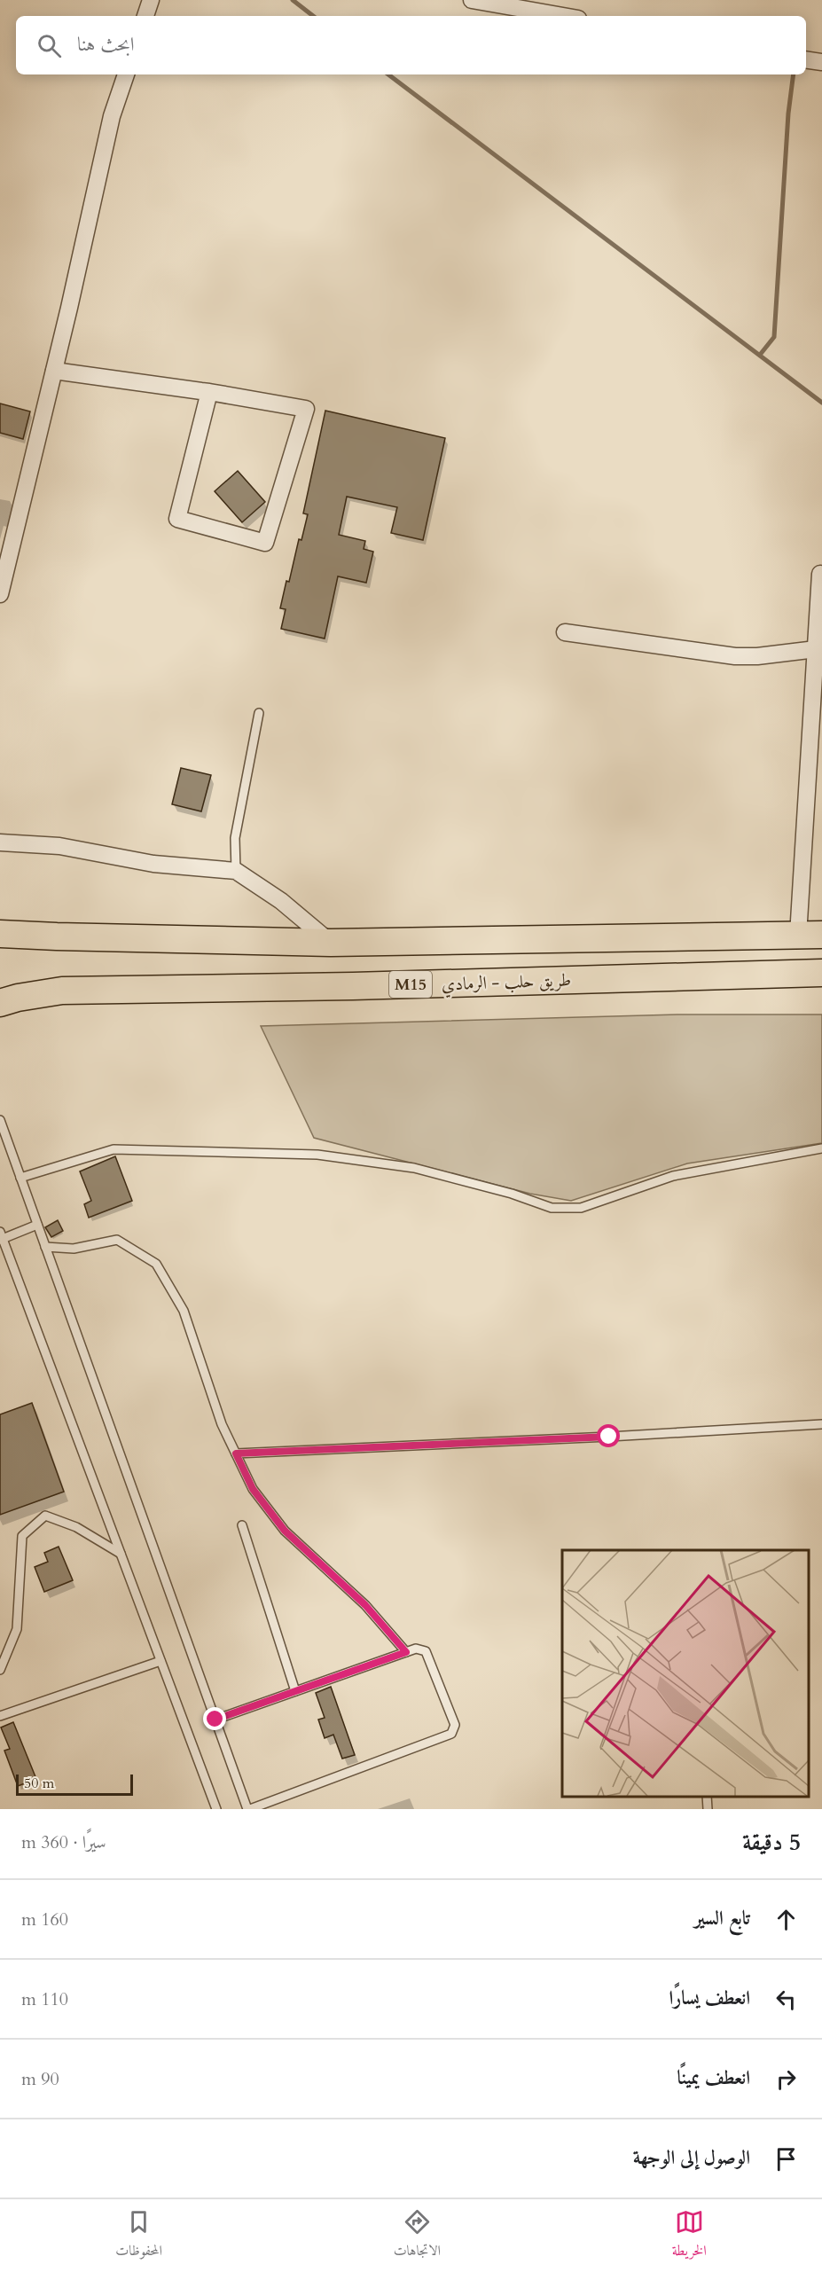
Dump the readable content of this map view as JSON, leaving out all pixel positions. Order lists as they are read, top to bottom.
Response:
{
  "streets": {
    "highway": ["طريق حلب - الرمادي", "M15"]
  },
  "scale_bar": "50 m",
  "page": {
    "search": "ابحث هنا",
    "scale": "50 m",
    "heading": ["5 دقيقة", "سيرًا · 360 m"],
    "list": [
      ["تابع السير", "160 m"],
      ["انعطف يسارًا", "110 m"],
      ["انعطف يمينًا", "90 m"],
      "الوصول إلى الوجهة"
    ],
    "nav": ["الخريطة", "الاتجاهات", "المحفوظات"]
  }
}
